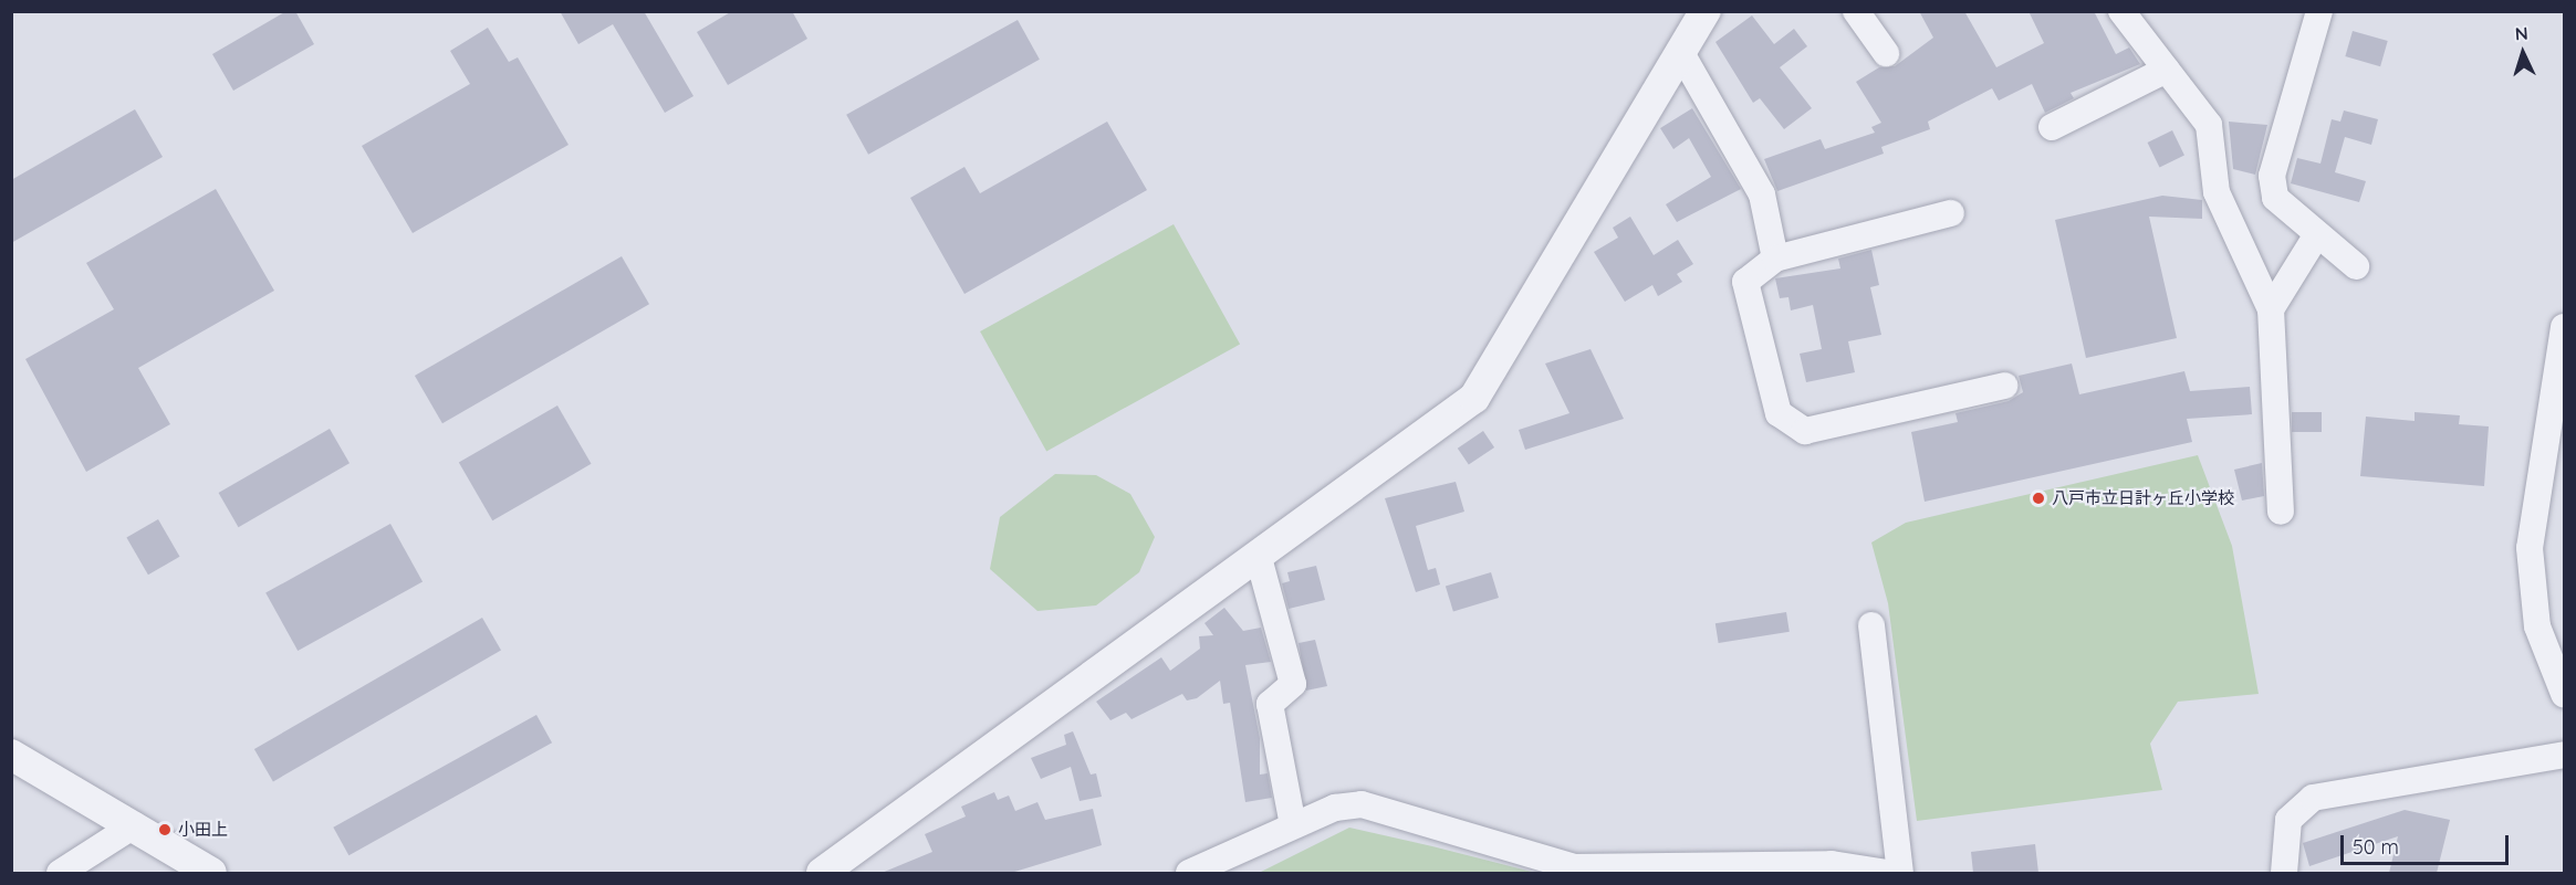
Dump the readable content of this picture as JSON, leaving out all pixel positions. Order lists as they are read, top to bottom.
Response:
{
  "places": ["八戸市立日計ヶ丘小学校", "小田上"],
  "scale_bar": "50 m",
  "north": "top"
}
